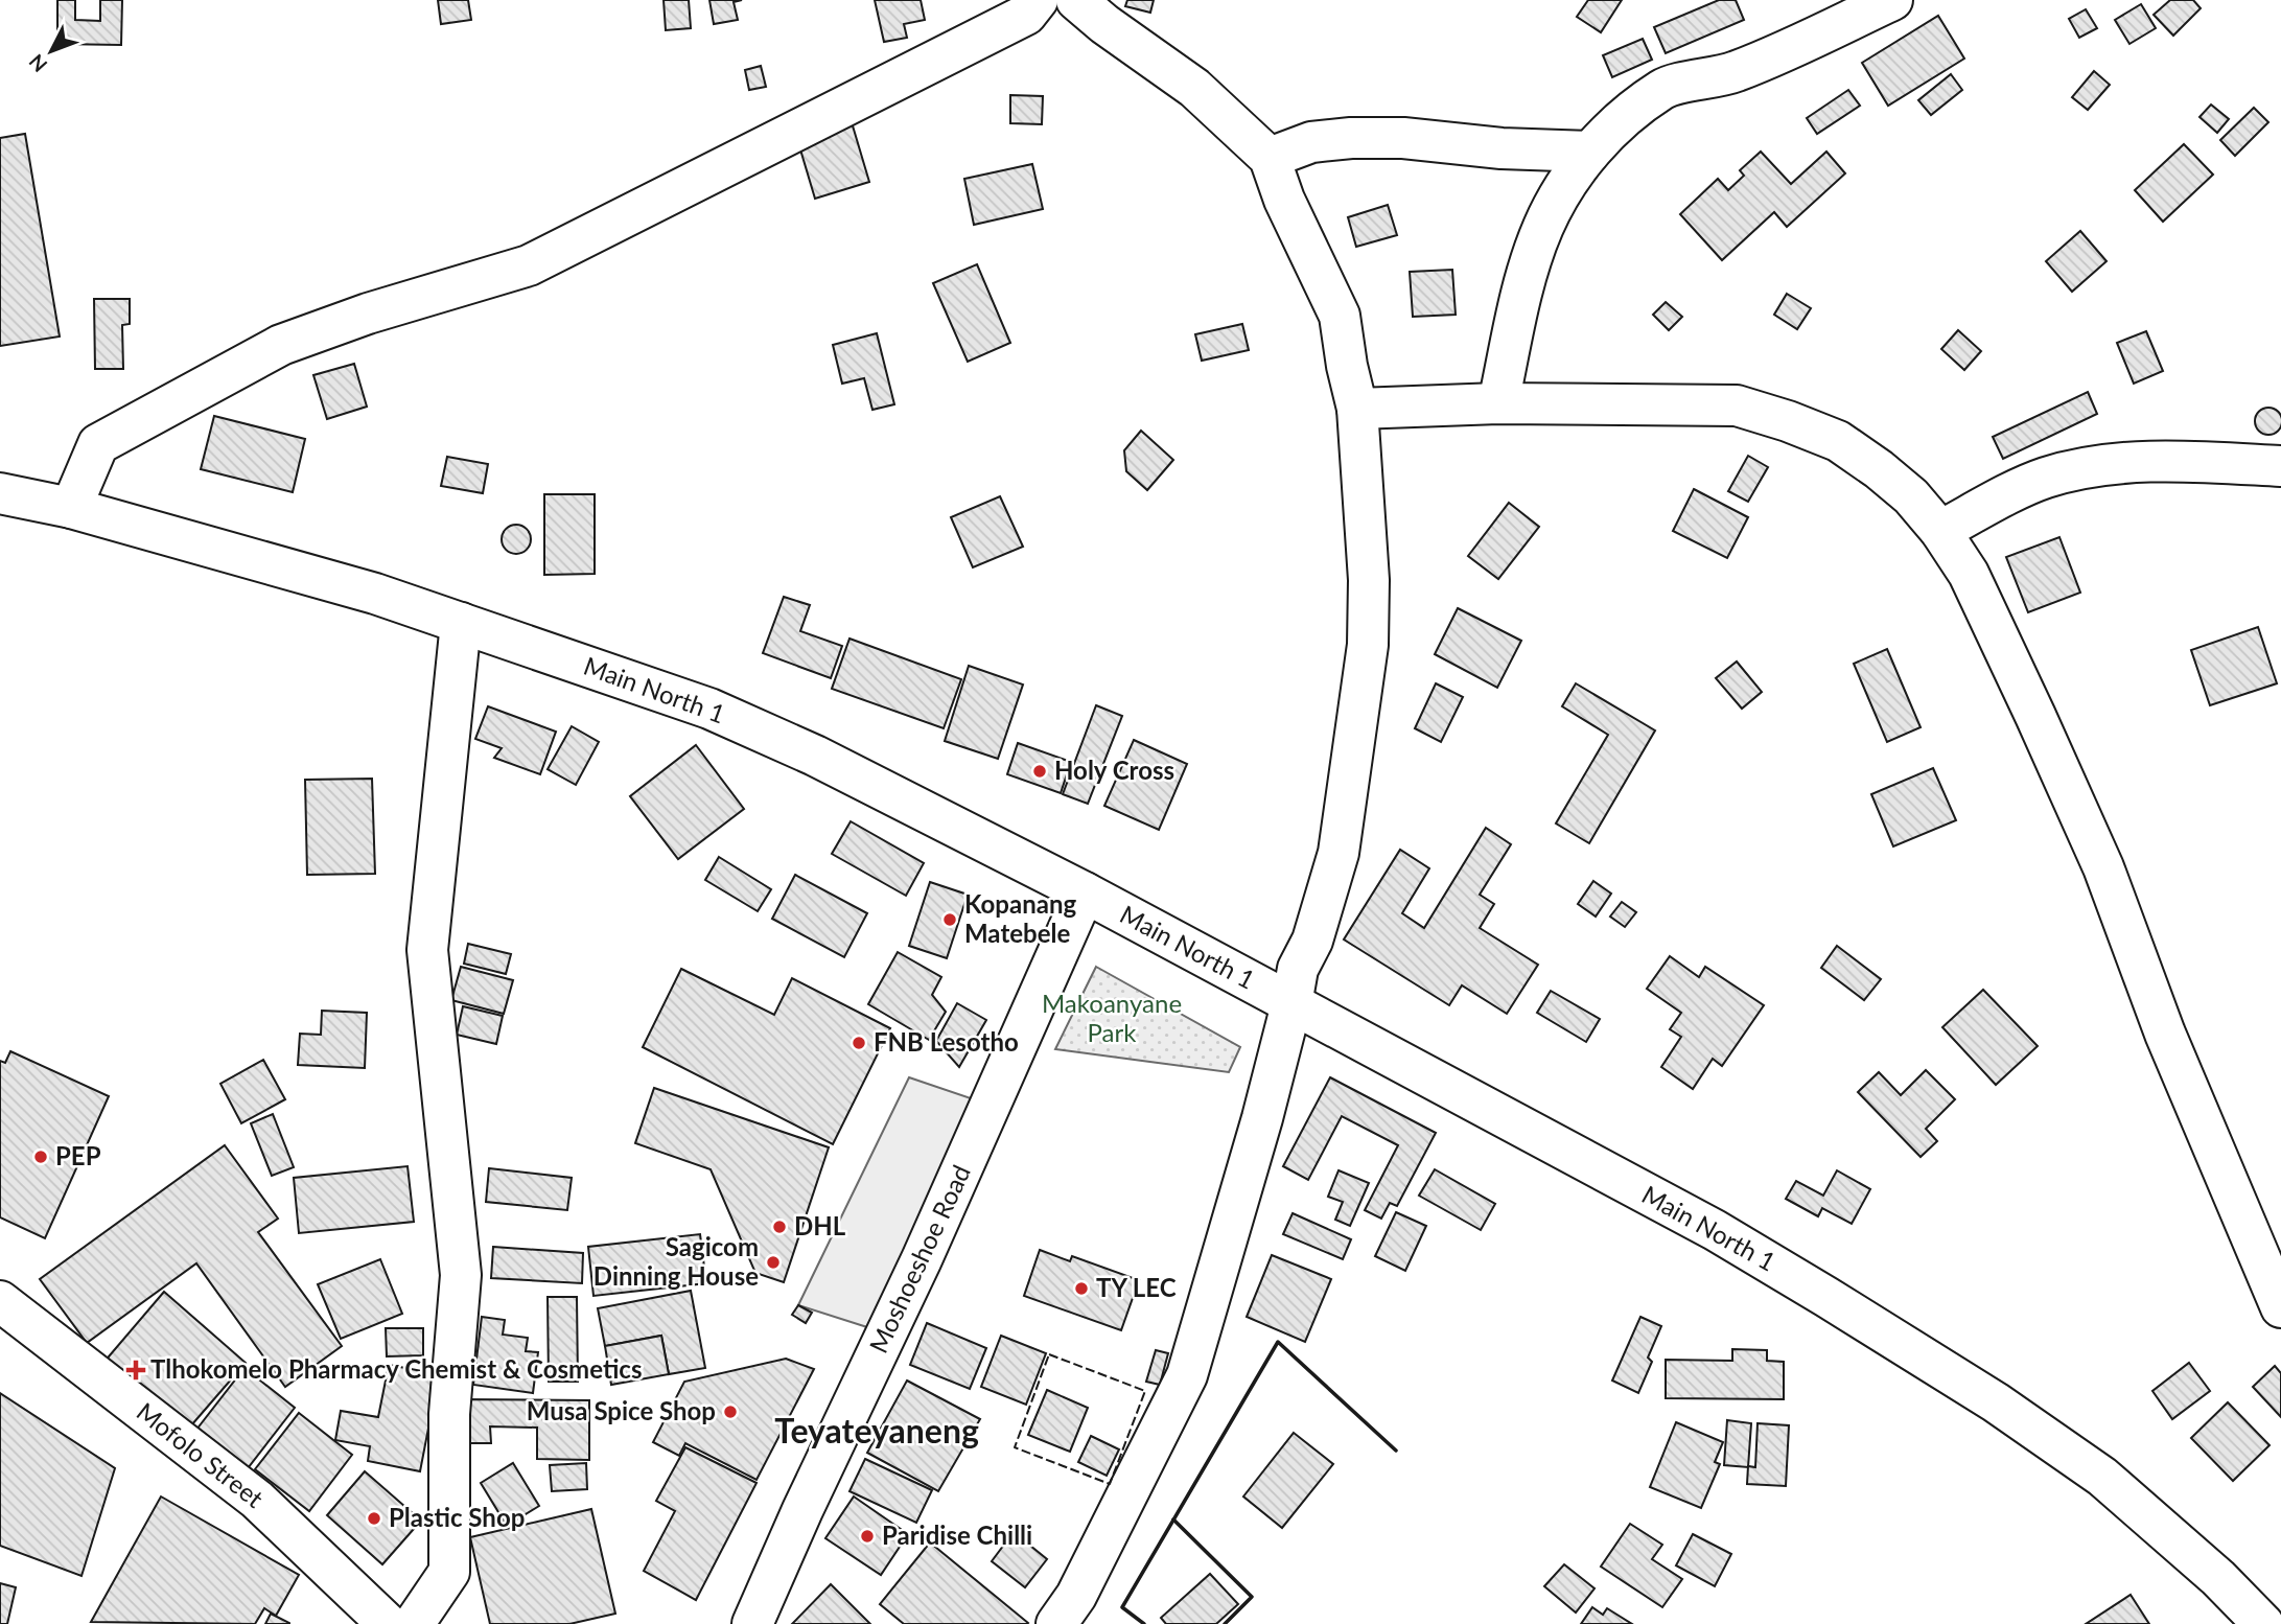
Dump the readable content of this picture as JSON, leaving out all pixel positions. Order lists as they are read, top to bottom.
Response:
{
  "streets": {
    "main road": ["Main North 1", "Moshoeshoe Road", "Mofolo Street"]
  },
  "crossings": [
    ["Main North 1", "Moshoeshoe Road"]
  ],
  "districts": ["Teyateyaneng"],
  "parks": ["Makoanyane Park"],
  "places": {
    "other": [
      "Holy Cross",
      "Kopanang Matebele",
      "FNB Lesotho",
      "PEP",
      "DHL",
      "Sagicom Dinning House",
      "TY LEC",
      "Musa Spice Shop",
      "Plastic Shop",
      "Paridise Chilli"
    ],
    "health": ["Tlhokomelo Pharmacy Chemist & Cosmetics"]
  },
  "north": "bottom left"
}
